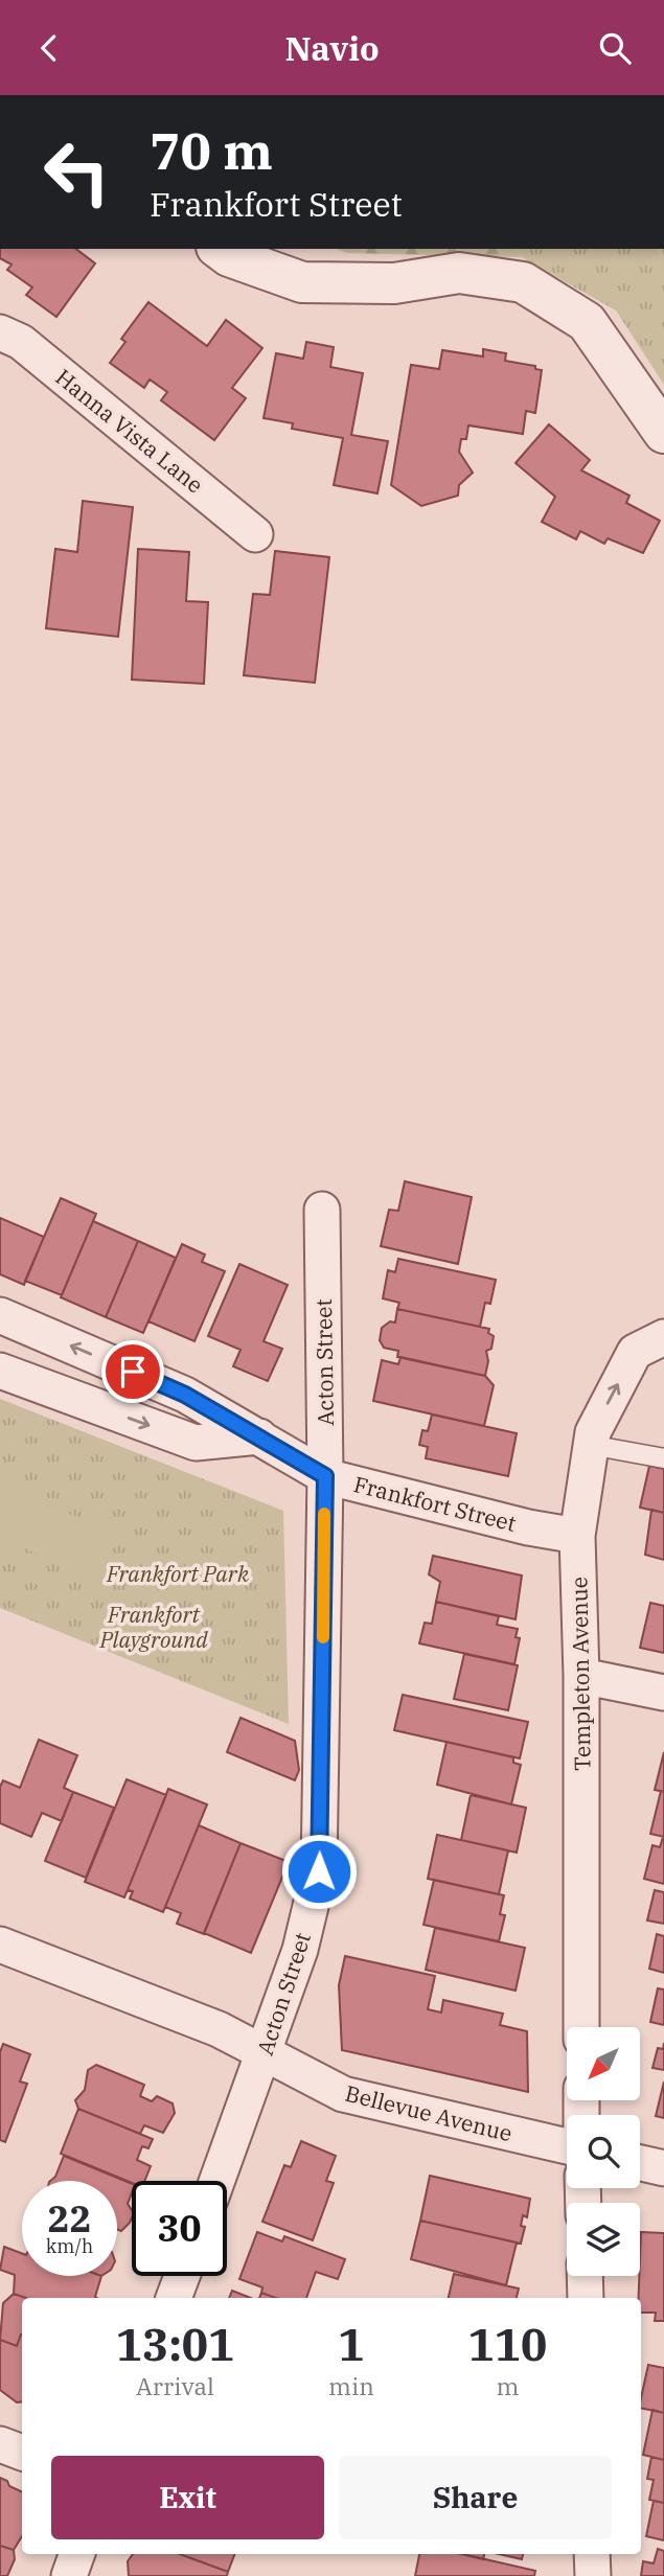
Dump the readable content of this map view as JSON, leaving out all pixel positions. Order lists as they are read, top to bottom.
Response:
{
  "streets": {
    "street": [
      "Hanna Vista Lane",
      "Acton Street",
      "Frankfort Street",
      "Templeton Avenue",
      "Bellevue Avenue"
    ]
  },
  "crossings": [
    ["Acton Street", "Frankfort Street"],
    ["Acton Street", "Bellevue Avenue"],
    ["Frankfort Street", "Templeton Avenue"]
  ],
  "parks": ["Frankfort Park", "Frankfort Playground"],
  "north": "bottom left",
  "page": {
    "header": "Navio",
    "turn": ["70 m", "Frankfort Street"],
    "speed": "22 km/h",
    "limit": "30",
    "eta": [
      "13:01",
      "Arrival",
      "1",
      "min",
      "110",
      "m"
    ],
    "buttons": ["Exit", "Share"]
  }
}
